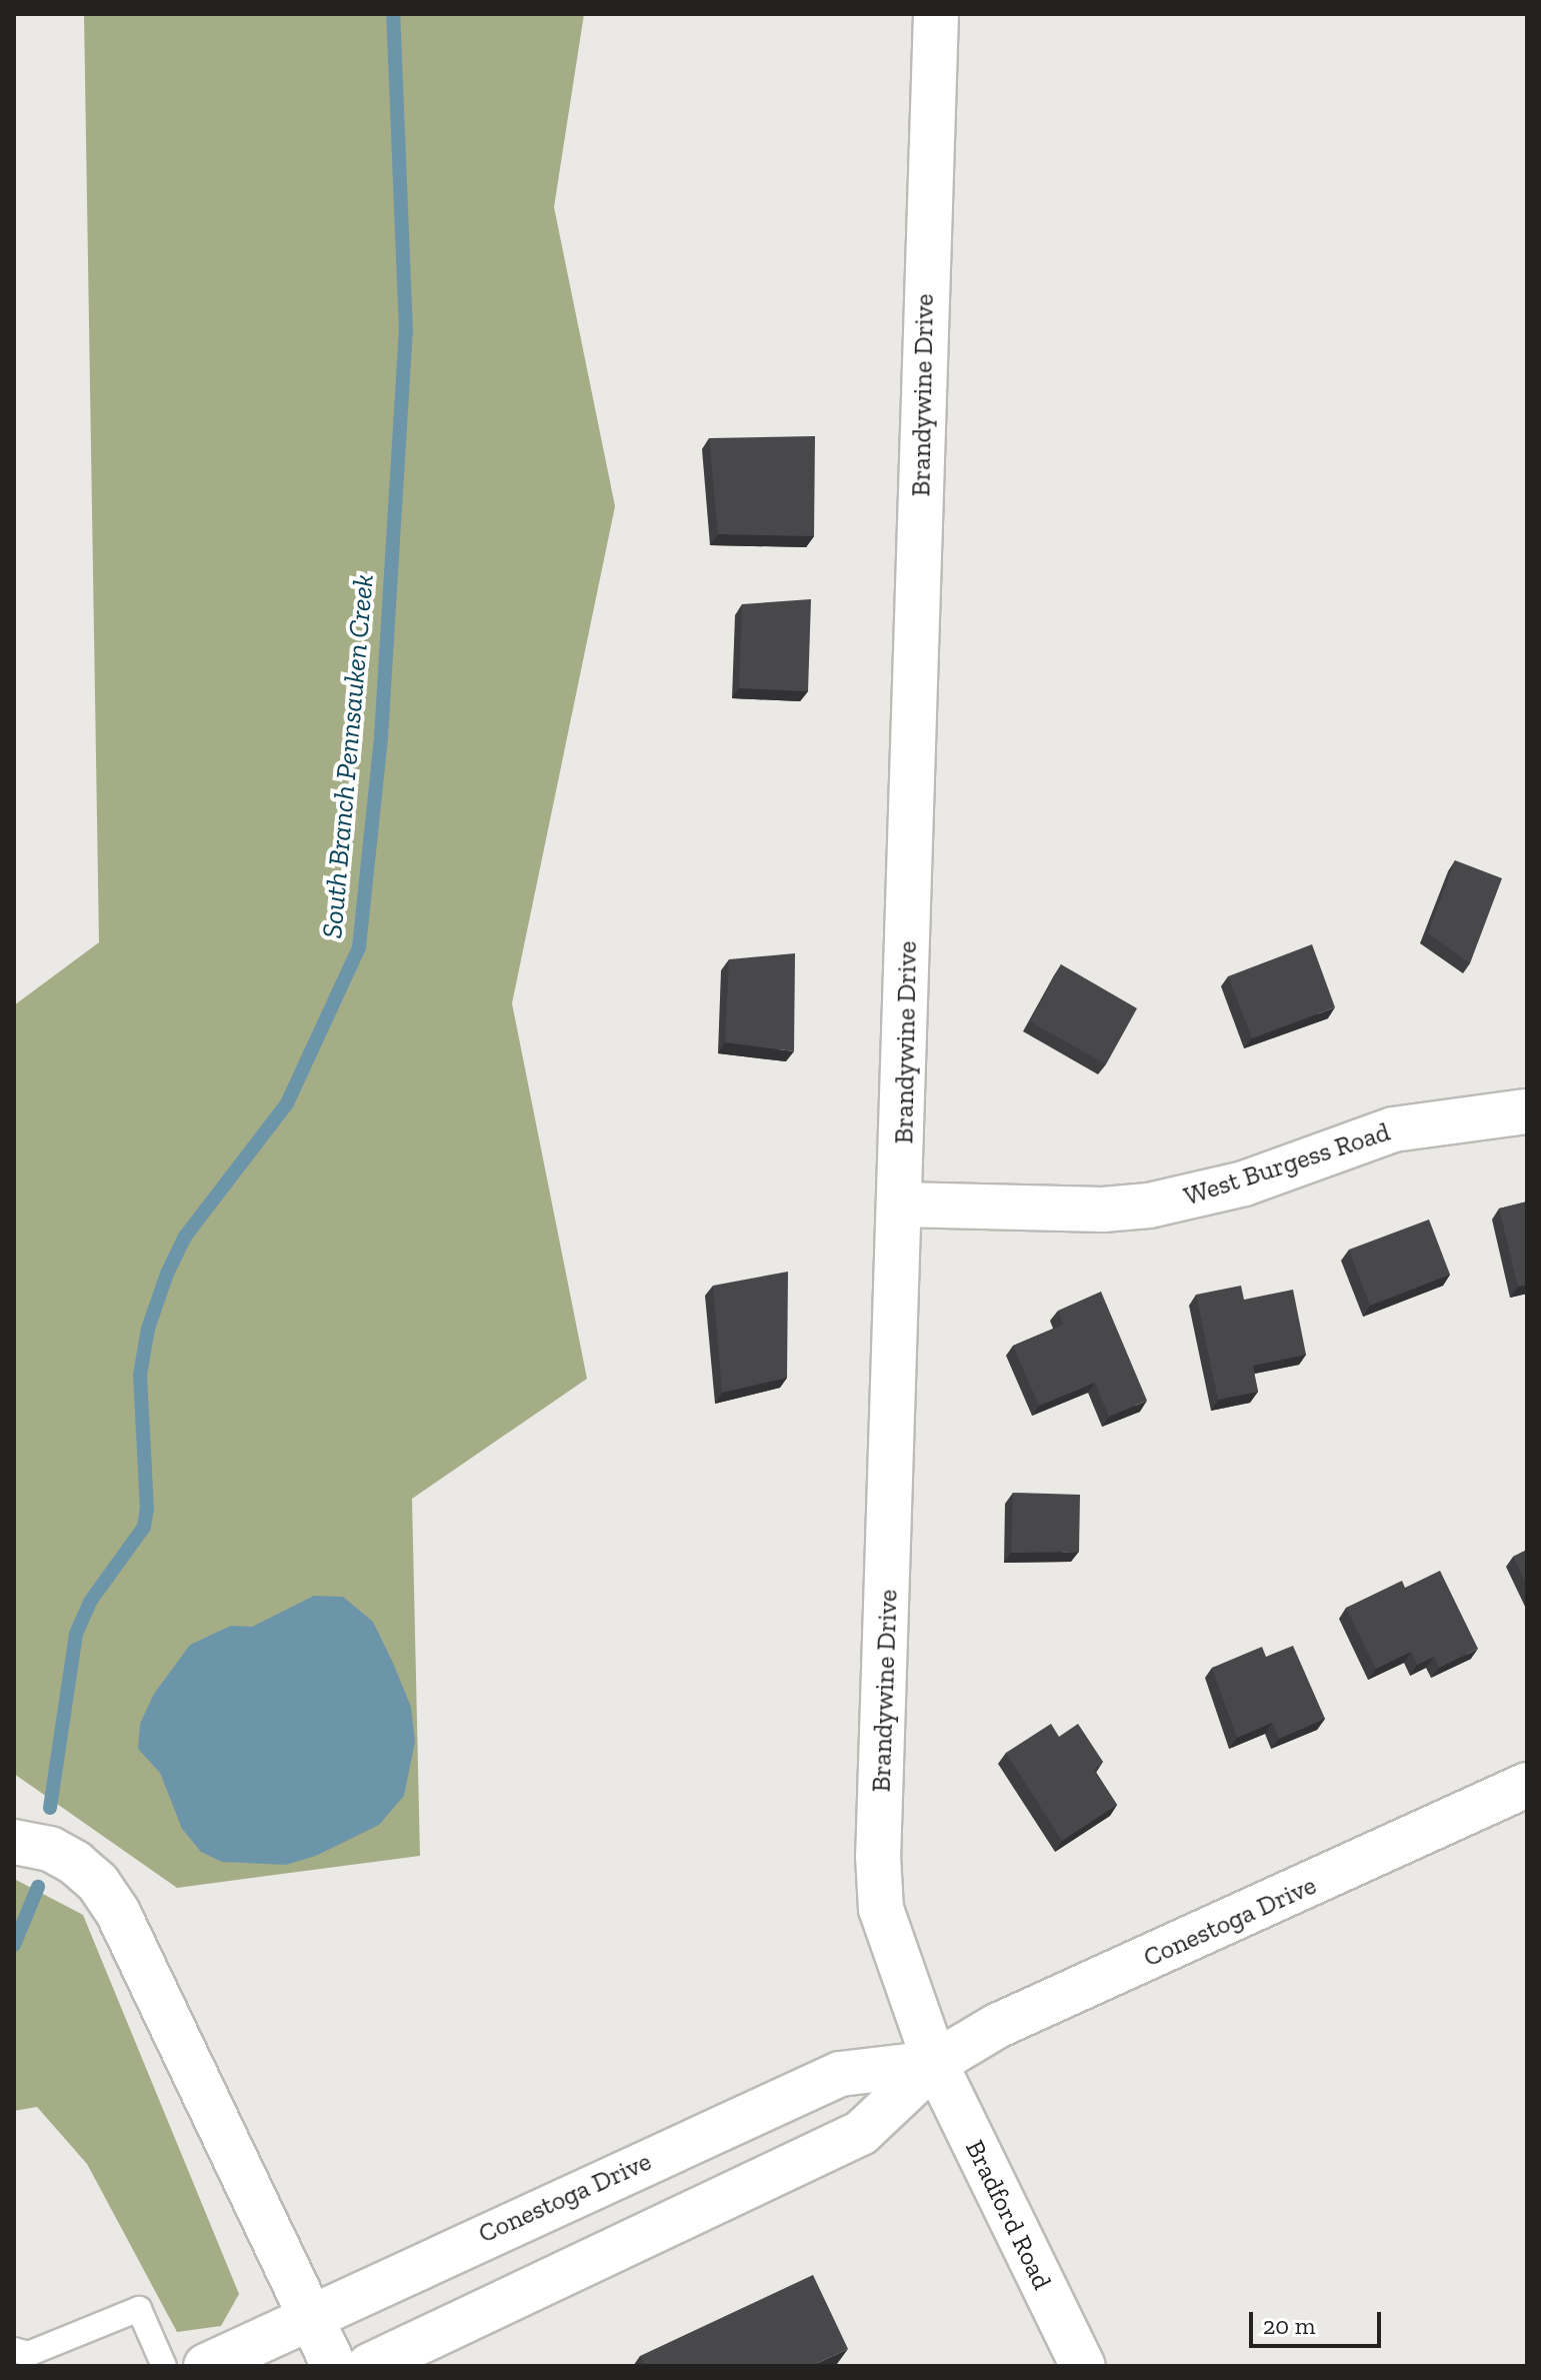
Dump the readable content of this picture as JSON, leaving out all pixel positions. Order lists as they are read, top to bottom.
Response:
{
  "streets": {
    "street": [
      "Brandywine Drive",
      "West Burgess Road",
      "Conestoga Drive",
      "Bradford Road"
    ]
  },
  "crossings": [
    ["Brandywine Drive", "West Burgess Road"],
    ["Brandywine Drive", "Conestoga Drive"],
    ["Brandywine Drive", "Bradford Road"],
    ["Conestoga Drive", "Bradford Road"]
  ],
  "water": ["South Branch Pennsauken Creek"],
  "scale_bar": "20 m"
}
